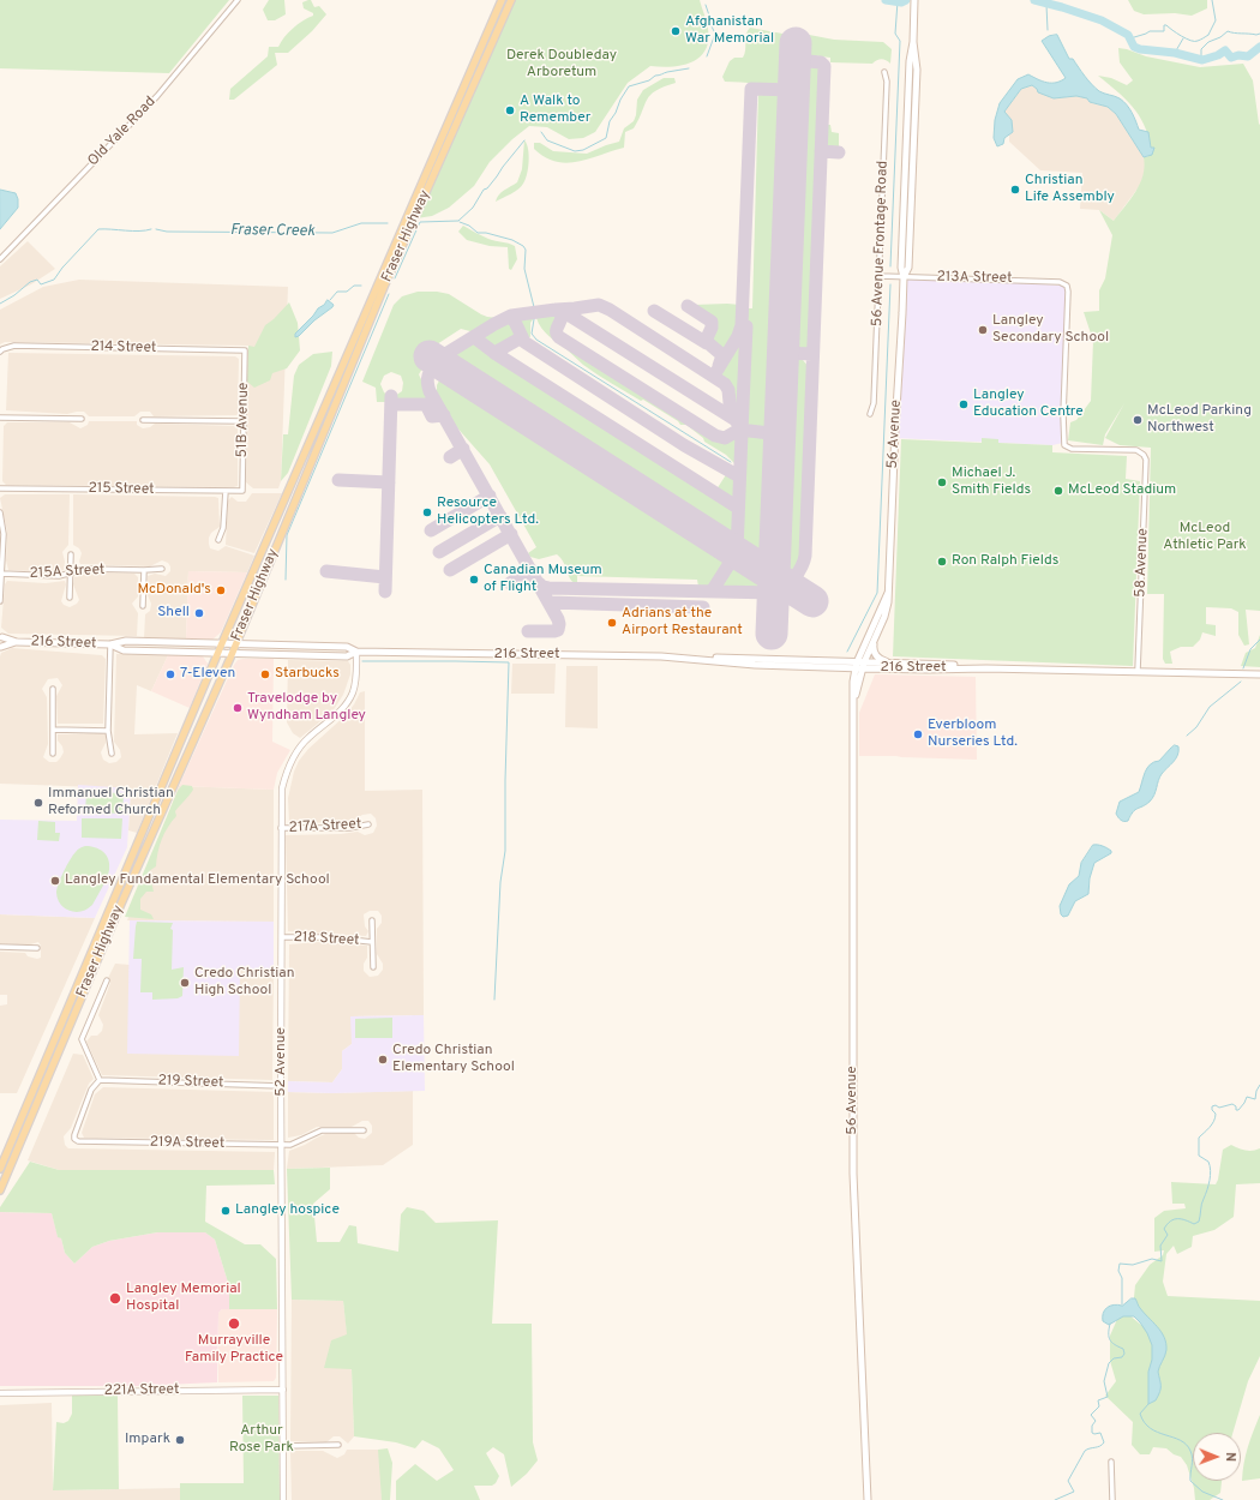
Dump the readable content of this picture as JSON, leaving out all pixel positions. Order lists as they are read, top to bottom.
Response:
{
  "streets": {
    "main road": ["Fraser Highway", "56 Avenue", "216 Street"],
    "street": [
      "Old Yale Road",
      "56 Avenue Frontage Road",
      "213A Street",
      "214 Street",
      "51B Avenue",
      "215 Street",
      "58 Avenue",
      "215A Street",
      "217A Street",
      "218 Street",
      "52 Avenue",
      "219 Street",
      "219A Street",
      "221A Street"
    ]
  },
  "crossings": [
    ["Fraser Highway", "216 Street"],
    ["56 Avenue Frontage Road", "213A Street"],
    ["213A Street", "56 Avenue"],
    ["213A Street", "58 Avenue"],
    ["214 Street", "51B Avenue"],
    ["51B Avenue", "215 Street"],
    ["56 Avenue", "216 Street"],
    ["58 Avenue", "216 Street"],
    ["216 Street", "52 Avenue"],
    ["217A Street", "52 Avenue"],
    ["218 Street", "52 Avenue"],
    ["52 Avenue", "219 Street"],
    ["52 Avenue", "219A Street"],
    ["52 Avenue", "221A Street"],
    ["219 Street", "219A Street"]
  ],
  "water": ["Fraser Creek"],
  "parks": ["Derek Doubleday Arboretum", "McLeod Athletic Park", "Arthur Rose Park"],
  "places": [
    "Afghanistan War Memorial",
    "A Walk to Remember",
    "Christian Life Assembly",
    "Langley Secondary School",
    "Langley Education Centre",
    "McLeod Parking Northwest",
    "Michael J. Smith Fields",
    "McLeod Stadium",
    "Resource Helicopters Ltd.",
    "Ron Ralph Fields",
    "Canadian Museum of Flight",
    "McDonald's",
    "Shell",
    "Adrians at the Airport Restaurant",
    "7-Eleven",
    "Starbucks",
    "Travelodge by Wyndham Langley",
    "Everbloom Nurseries Ltd.",
    "Immanuel Christian Reformed Church",
    "Langley Fundamental Elementary School",
    "Credo Christian High School",
    "Credo Christian Elementary School",
    "Langley hospice",
    "Langley Memorial Hospital",
    "Murrayville Family Practice",
    "Impark"
  ],
  "north": "right"
}
